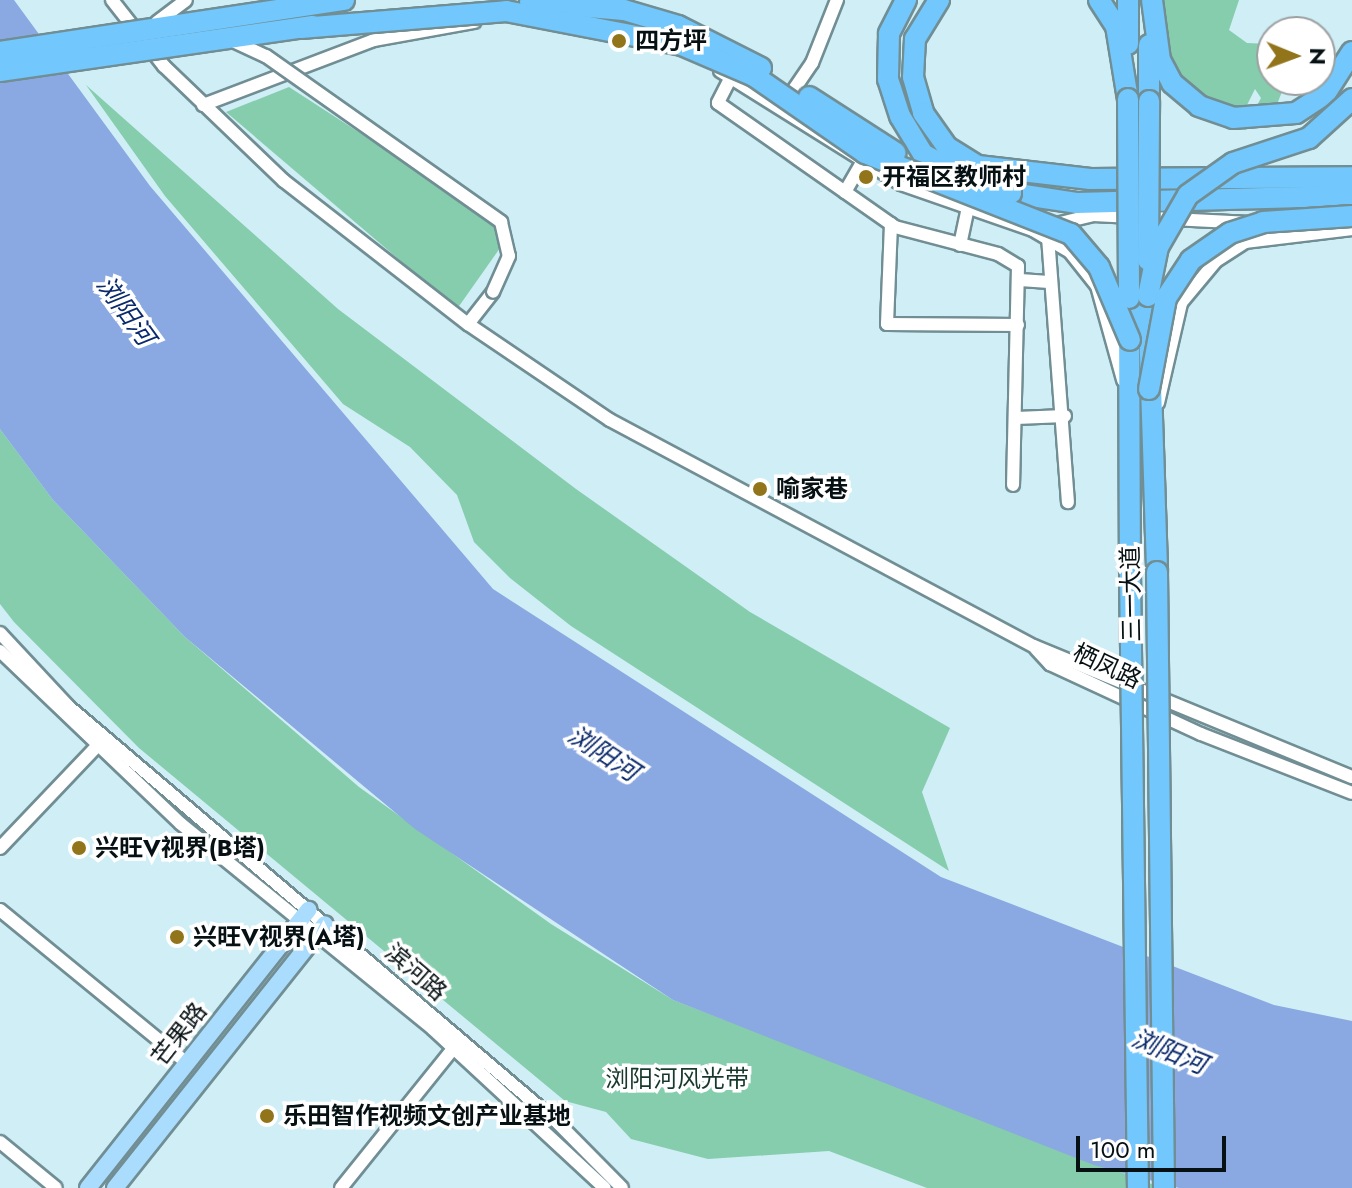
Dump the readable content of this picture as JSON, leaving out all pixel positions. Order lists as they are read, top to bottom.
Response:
{
  "streets": {
    "highway": ["三一大道"],
    "main road": ["芒果路"],
    "street": ["栖凤路", "滨河路"]
  },
  "crossings": [
    ["滨河路", "芒果路"]
  ],
  "water": ["浏阳河"],
  "parks": ["浏阳河风光带"],
  "places": [
    "四方坪",
    "开福区教师村",
    "喻家巷",
    "兴旺V视界(B塔)",
    "兴旺V视界(A塔)",
    "乐田智作视频文创产业基地"
  ],
  "scale_bar": "100 m",
  "north": "right"
}
